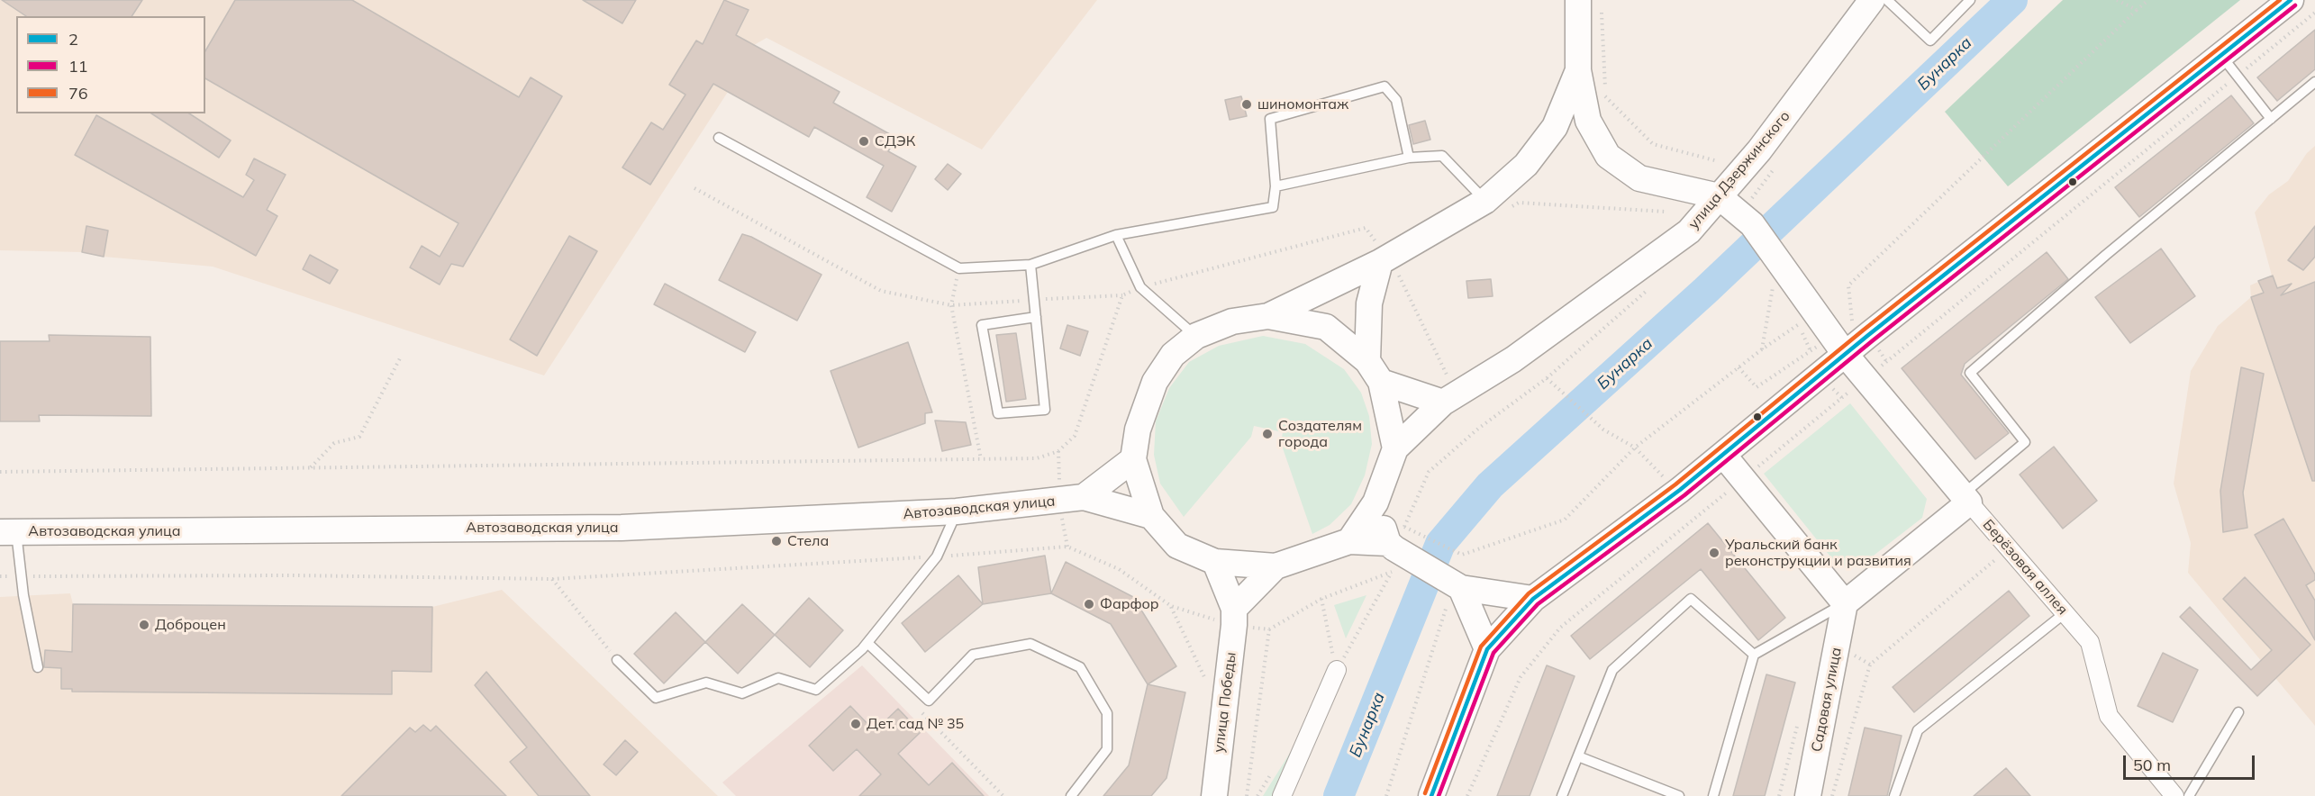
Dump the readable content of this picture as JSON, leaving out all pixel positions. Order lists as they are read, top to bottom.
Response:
{
  "streets": {
    "main road": [
      "улица Дзержинского",
      "Автозаводская улица",
      "Берёзовая аллея",
      "Садовая улица",
      "улица Победы"
    ]
  },
  "crossings": [
    ["улица Дзержинского", "Берёзовая аллея"]
  ],
  "water": ["Бунарка"],
  "places": [
    "шиномонтаж",
    "СДЭК",
    "Создателям города",
    "Стела",
    "Уральский банк реконструкции и развития",
    "Фарфор",
    "Доброцен",
    "Дет. сад № 35"
  ],
  "lines": ["transit line 2", "transit line 76", "transit line 11"],
  "legend": ["2", "11", "76"],
  "scale_bar": "50 m"
}
